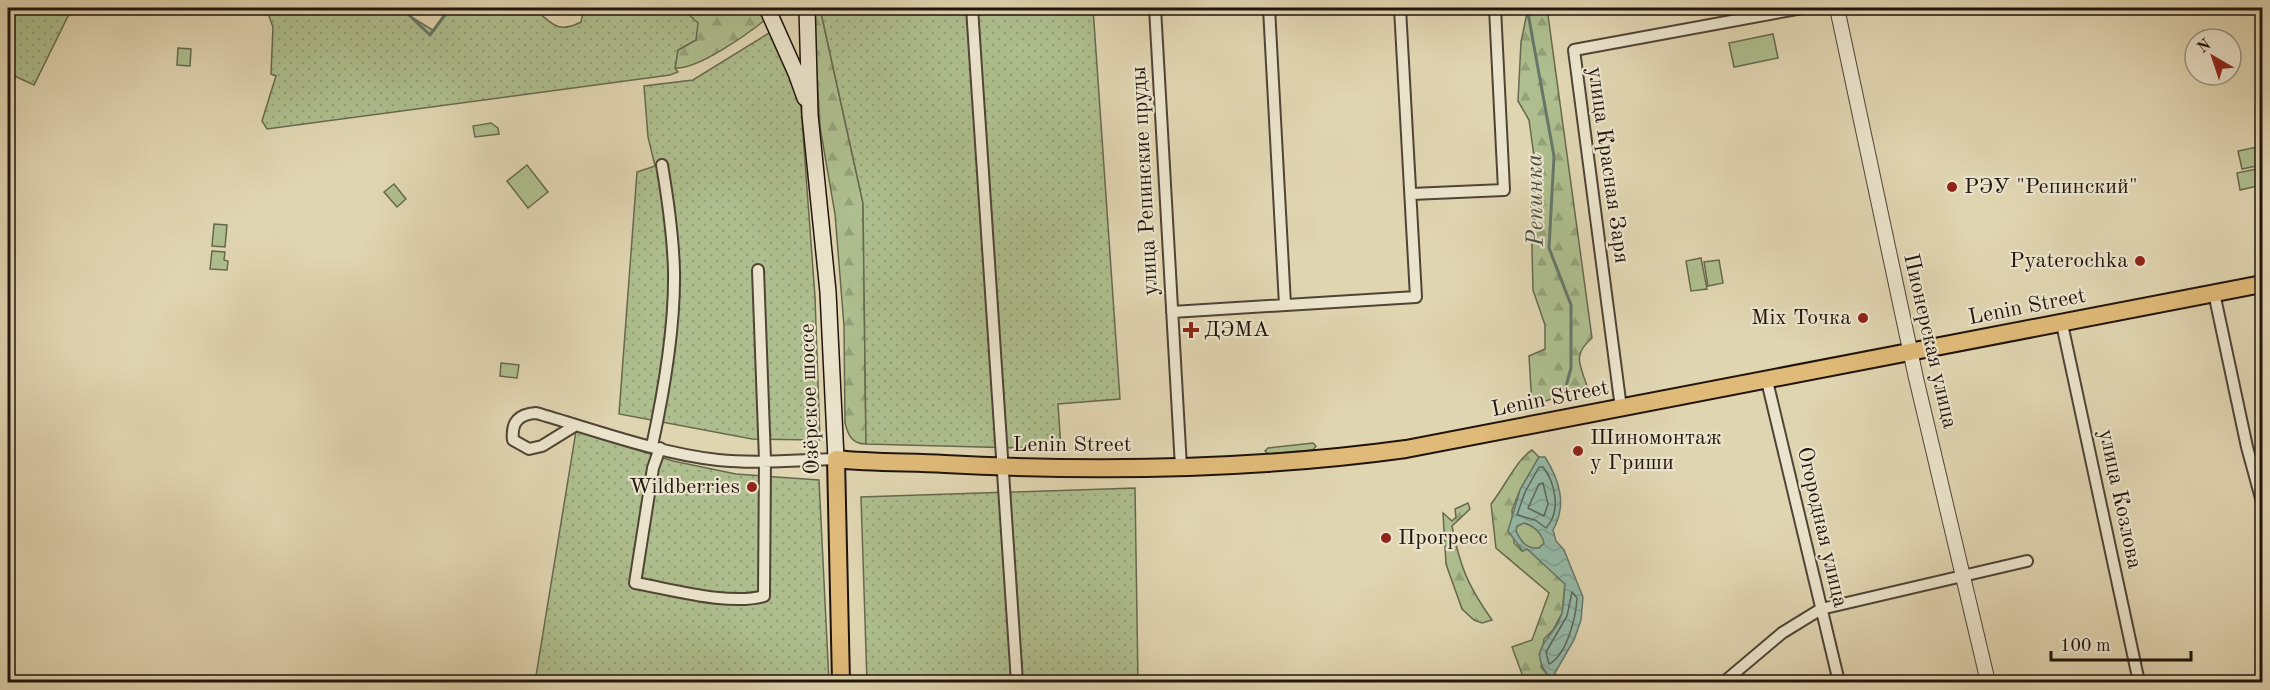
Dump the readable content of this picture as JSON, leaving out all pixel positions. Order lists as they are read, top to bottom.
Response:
{
  "streets": {
    "main road": ["Lenin Street", "Озёрское шоссе"],
    "street": [
      "улица Красная Заря",
      "улица Репинские пруды",
      "Пионерская улица",
      "улица Козлова",
      "Огородная улица"
    ]
  },
  "crossings": [
    ["улица Красная Заря", "Lenin Street"],
    ["Lenin Street", "Пионерская улица"],
    ["Lenin Street", "Озёрское шоссе"],
    ["Lenin Street", "улица Козлова"],
    ["Lenin Street", "Огородная улица"]
  ],
  "water": ["Репинка"],
  "places": {
    "other": [
      "РЭУ \"Репинский\"",
      "Pyaterochka",
      "Mix Точка",
      "Шиномонтаж у Гриши",
      "Wildberries",
      "Прогресс"
    ],
    "health": ["ДЭМА"]
  },
  "scale_bar": "100 m",
  "north": "top left"
}
